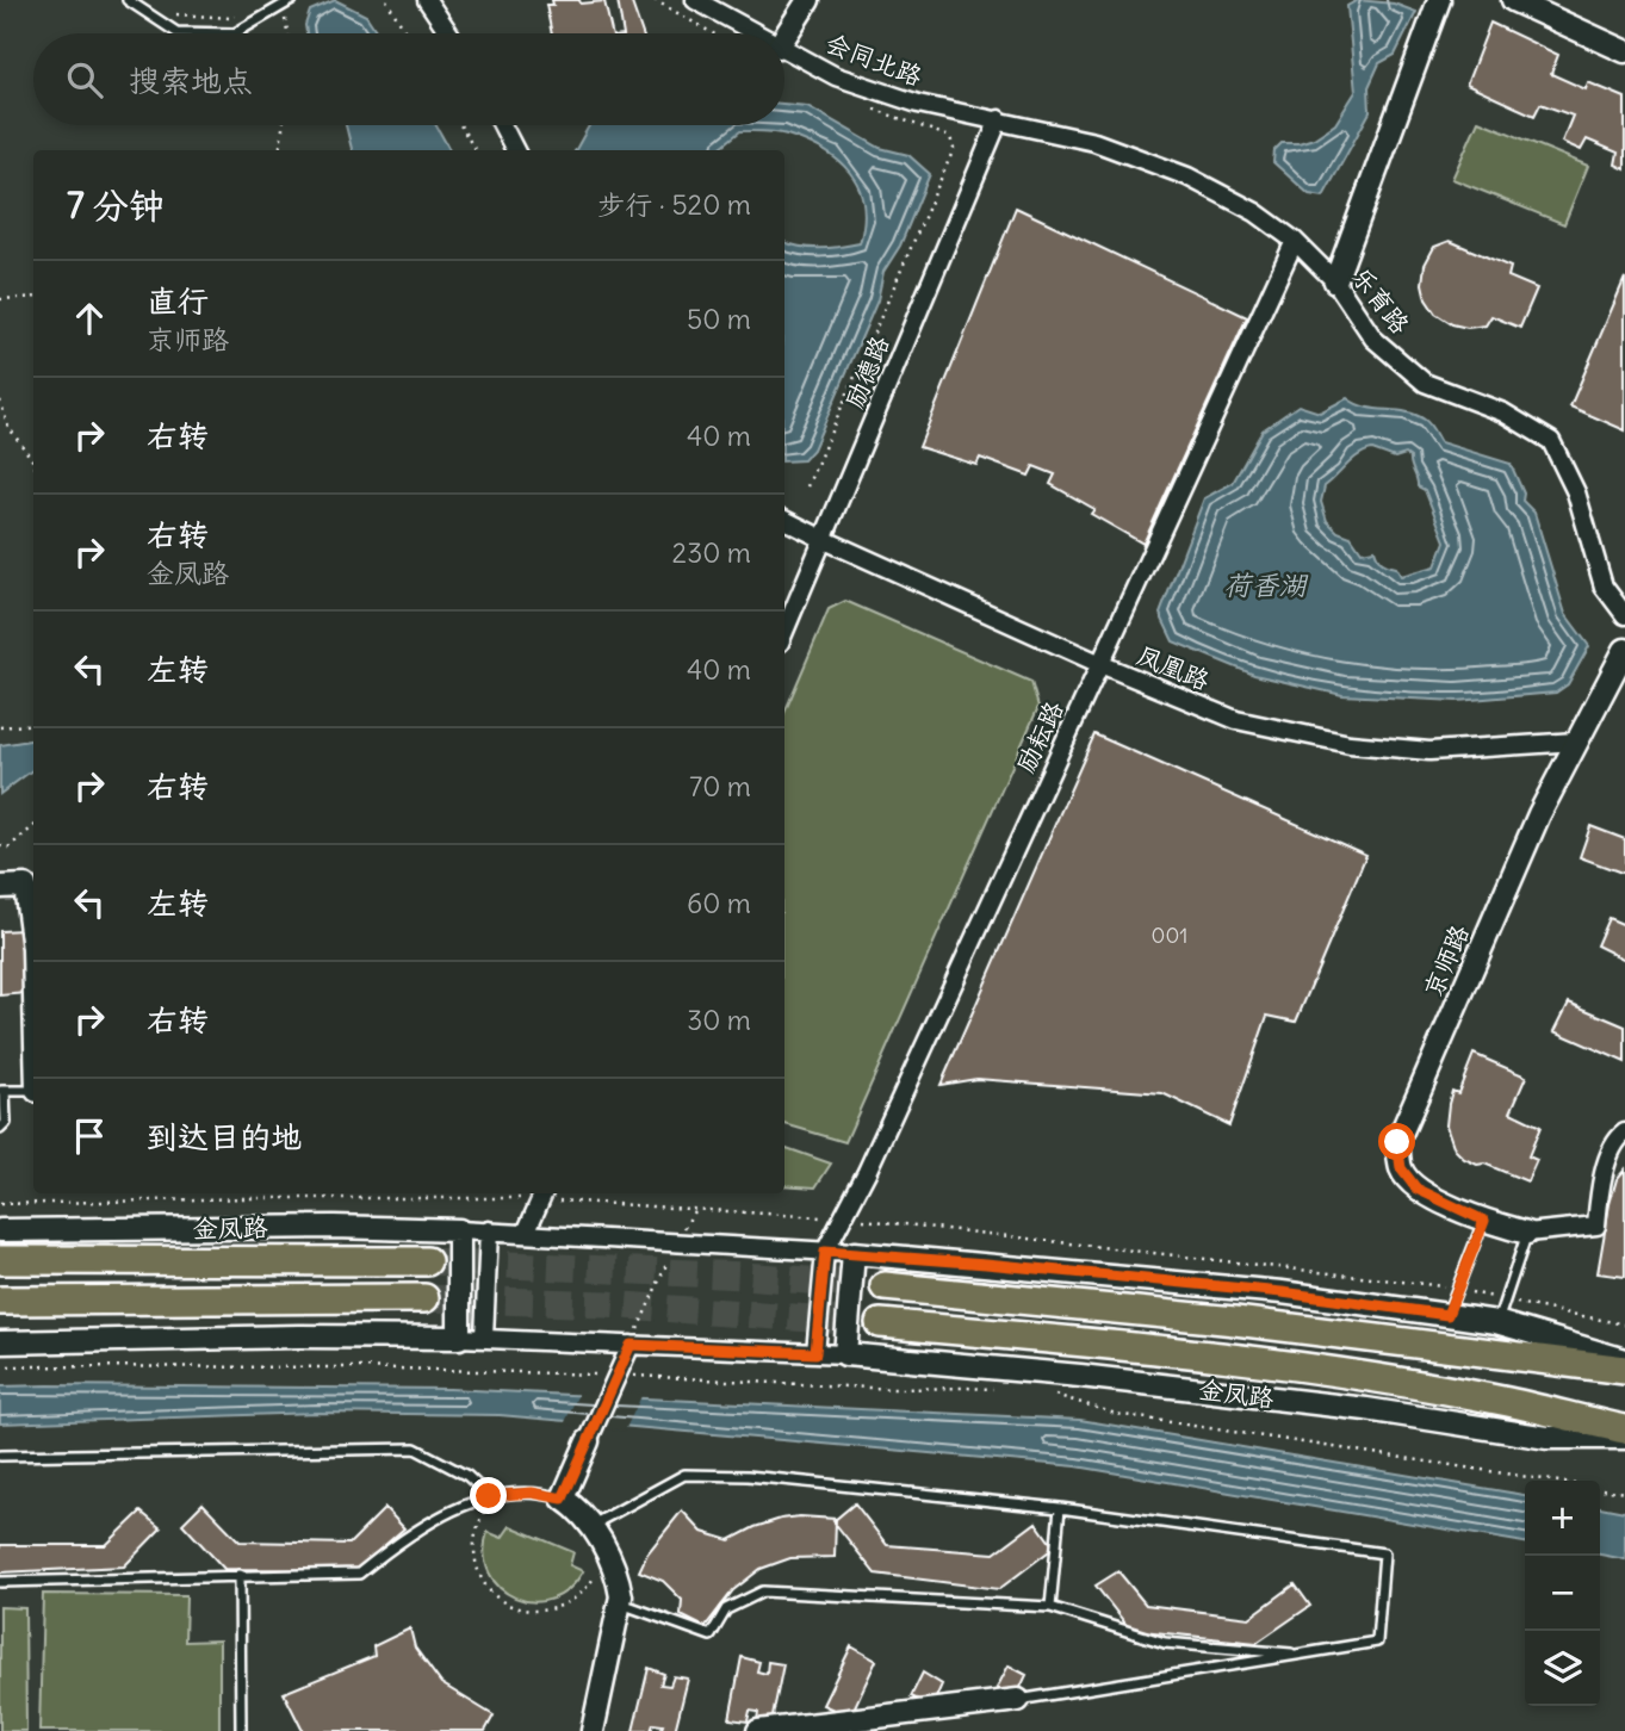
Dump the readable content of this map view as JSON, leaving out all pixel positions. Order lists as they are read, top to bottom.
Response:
{
  "streets": {
    "highway": ["金凤路"],
    "street": [
      "会同北路",
      "乐育路",
      "励德路",
      "凤凰路",
      "励耘路",
      "京师路"
    ]
  },
  "crossings": [
    ["会同北路", "乐育路"],
    ["会同北路", "励德路"],
    ["乐育路", "励德路"],
    ["乐育路", "励耘路"],
    ["励德路", "凤凰路"],
    ["凤凰路", "励耘路"],
    ["凤凰路", "京师路"]
  ],
  "water": ["荷香湖"],
  "house_numbers": ["001"],
  "page": {
    "search": "搜索地点",
    "heading": ["7 分钟", "步行 · 520 m"],
    "list": [
      ["直行", "京师路", "50 m"],
      ["右转", "40 m"],
      ["右转", "金凤路", "230 m"],
      ["左转", "40 m"],
      ["右转", "70 m"],
      ["左转", "60 m"],
      ["右转", "30 m"],
      "到达目的地"
    ],
    "map_buttons": ["+", "−"]
  }
}
